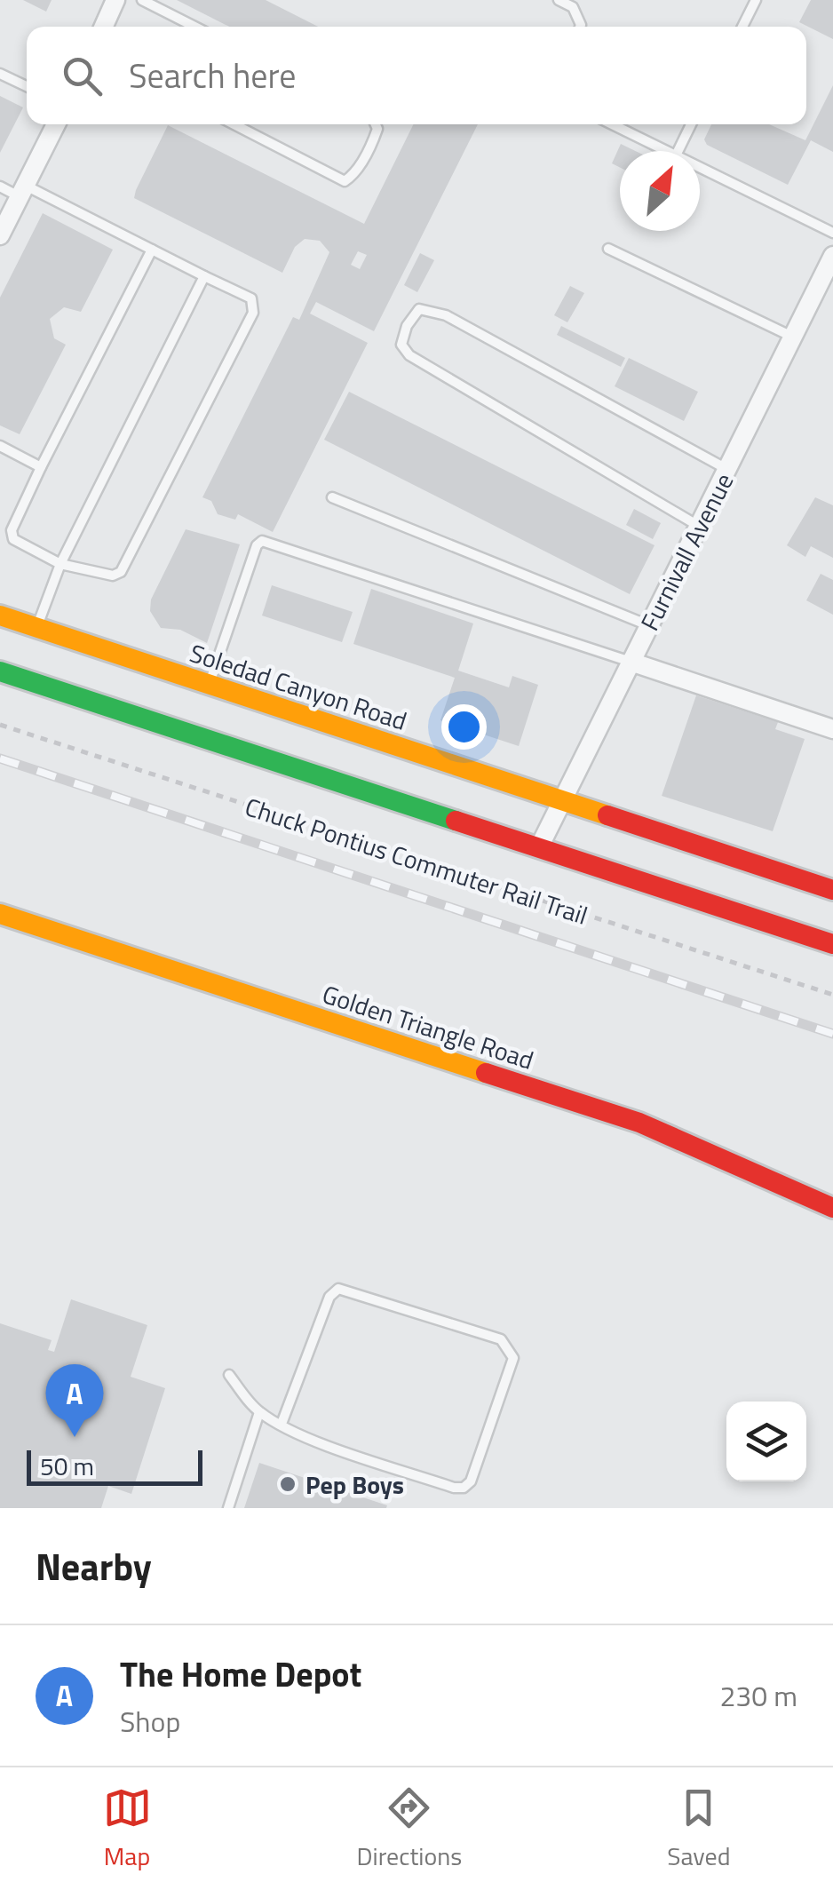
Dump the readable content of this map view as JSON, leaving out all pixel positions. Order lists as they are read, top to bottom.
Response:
{
  "streets": {
    "main road": ["Soledad Canyon Road", "Golden Triangle Road"],
    "street": ["Furnivall Avenue"],
    "path": ["Chuck Pontius Commuter Rail Trail"]
  },
  "crossings": [
    ["Furnivall Avenue", "Soledad Canyon Road"]
  ],
  "places": ["Pep Boys"],
  "scale_bar": "50 m",
  "north": "top right",
  "page": {
    "search": "Search here",
    "pins": "A",
    "scale": "50 m",
    "heading": "Nearby",
    "list": [
      {
        "mark": "A",
        "name": "The Home Depot",
        "note": "Shop",
        "value": "230 m"
      }
    ],
    "nav": ["Map", "Directions", "Saved"]
  }
}
